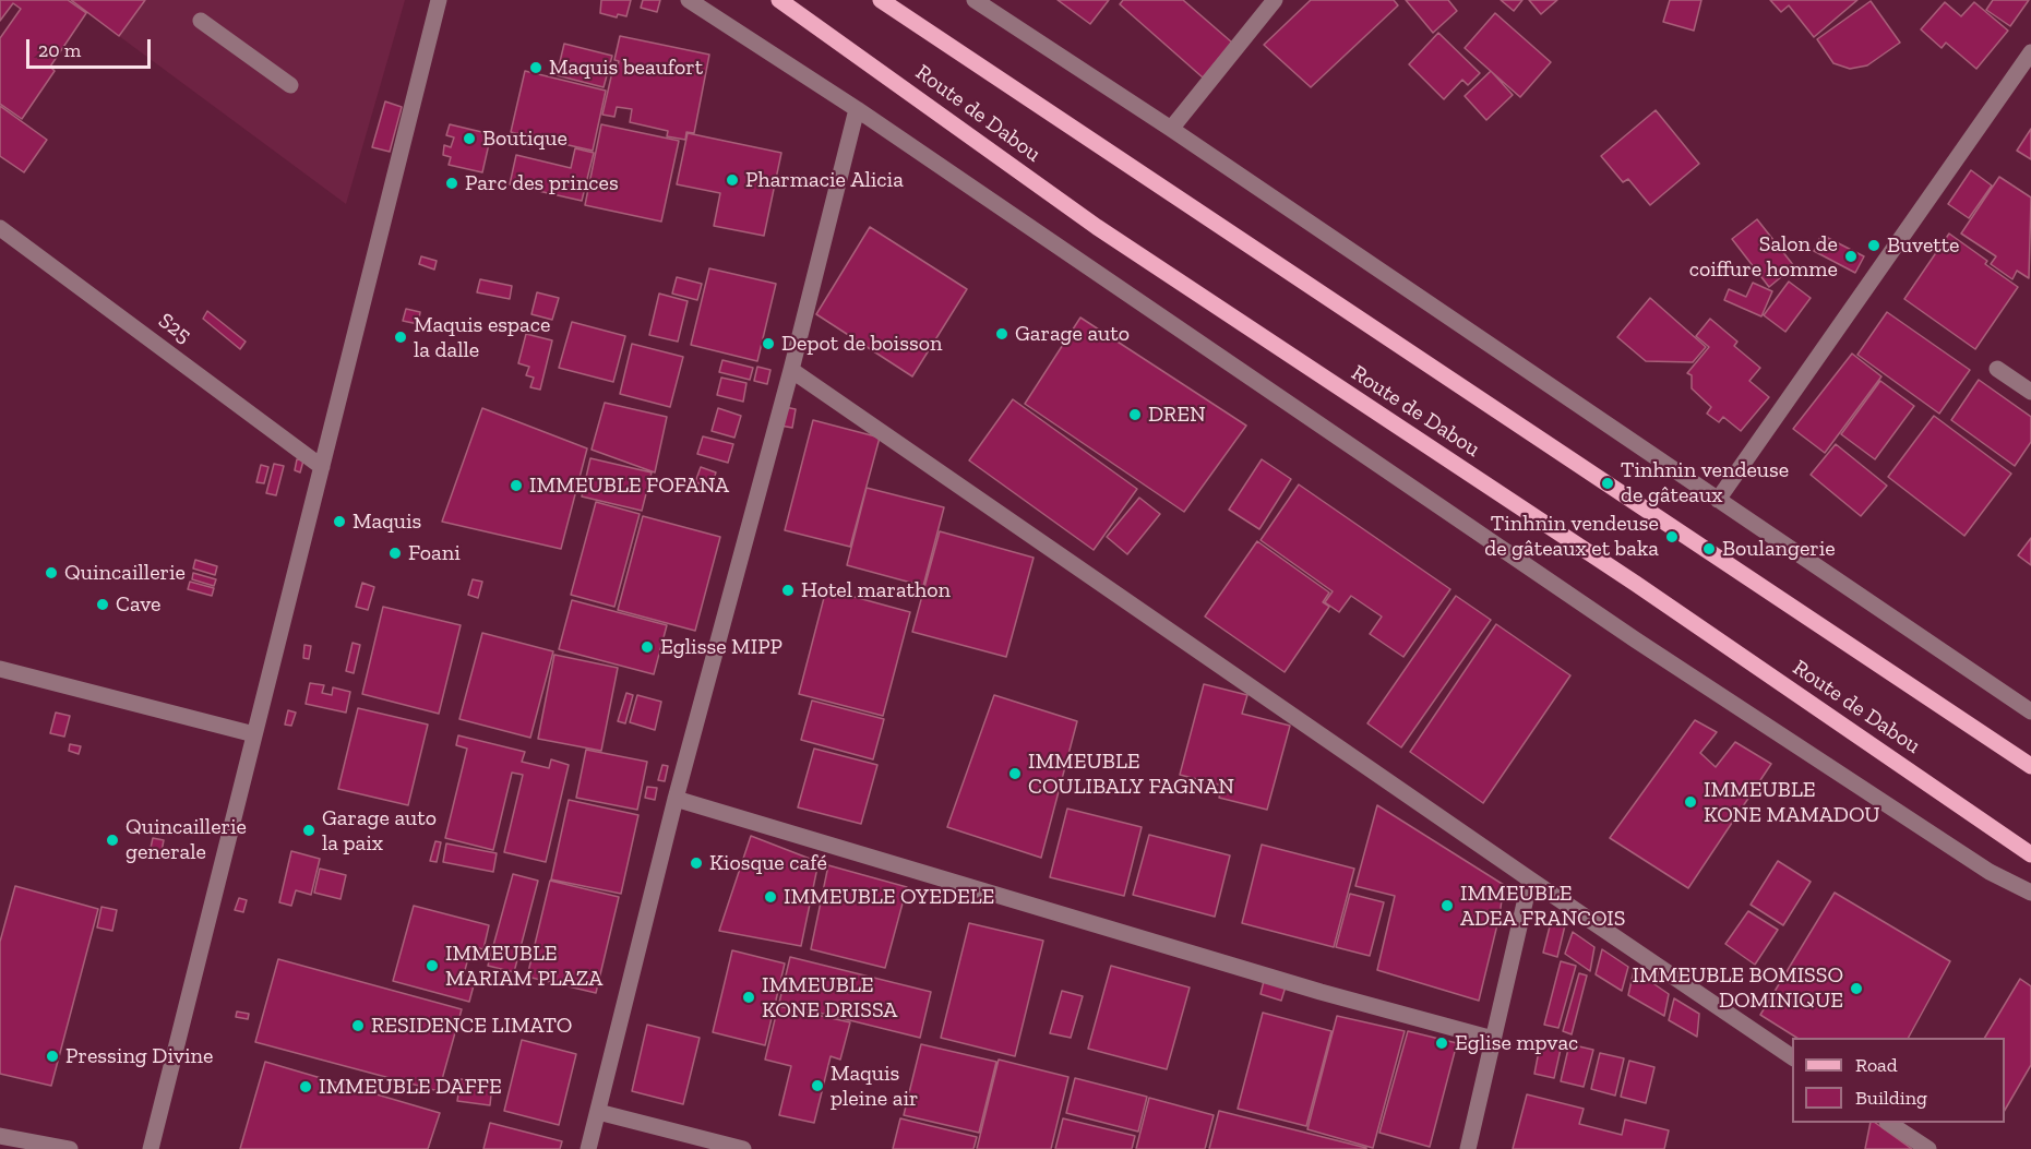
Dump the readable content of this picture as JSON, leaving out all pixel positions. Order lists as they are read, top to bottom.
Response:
{
  "streets": {
    "main road": ["Route de Dabou"],
    "street": ["S25"]
  },
  "places": [
    "Maquis beaufort",
    "Boutique",
    "Pharmacie Alicia",
    "Parc des princes",
    "Buvette",
    "Salon de coiffure homme",
    "Garage auto",
    "Maquis espace la dalle",
    "Depot de boisson",
    "DREN",
    "Tinhnin vendeuse de gâteaux",
    "IMMEUBLE FOFANA",
    "Maquis",
    "Tinhnin vendeuse de gâteaux et baka",
    "Boulangerie",
    "Foani",
    "Quincaillerie",
    "Hotel marathon",
    "Cave",
    "Eglisse MIPP",
    "IMMEUBLE COULIBALY FAGNAN",
    "IMMEUBLE KONE MAMADOU",
    "Garage auto la paix",
    "Quincaillerie generale",
    "Kiosque café",
    "IMMEUBLE OYEDELE",
    "IMMEUBLE ADEA FRANCOIS",
    "IMMEUBLE MARIAM PLAZA",
    "IMMEUBLE BOMISSO DOMINIQUE",
    "IMMEUBLE KONE DRISSA",
    "RESIDENCE LIMATO",
    "Eglise mpvac",
    "Pressing Divine",
    "Maquis pleine air",
    "IMMEUBLE DAFFE"
  ],
  "legend": ["Road", "Building"],
  "scale_bar": "20 m"
}
